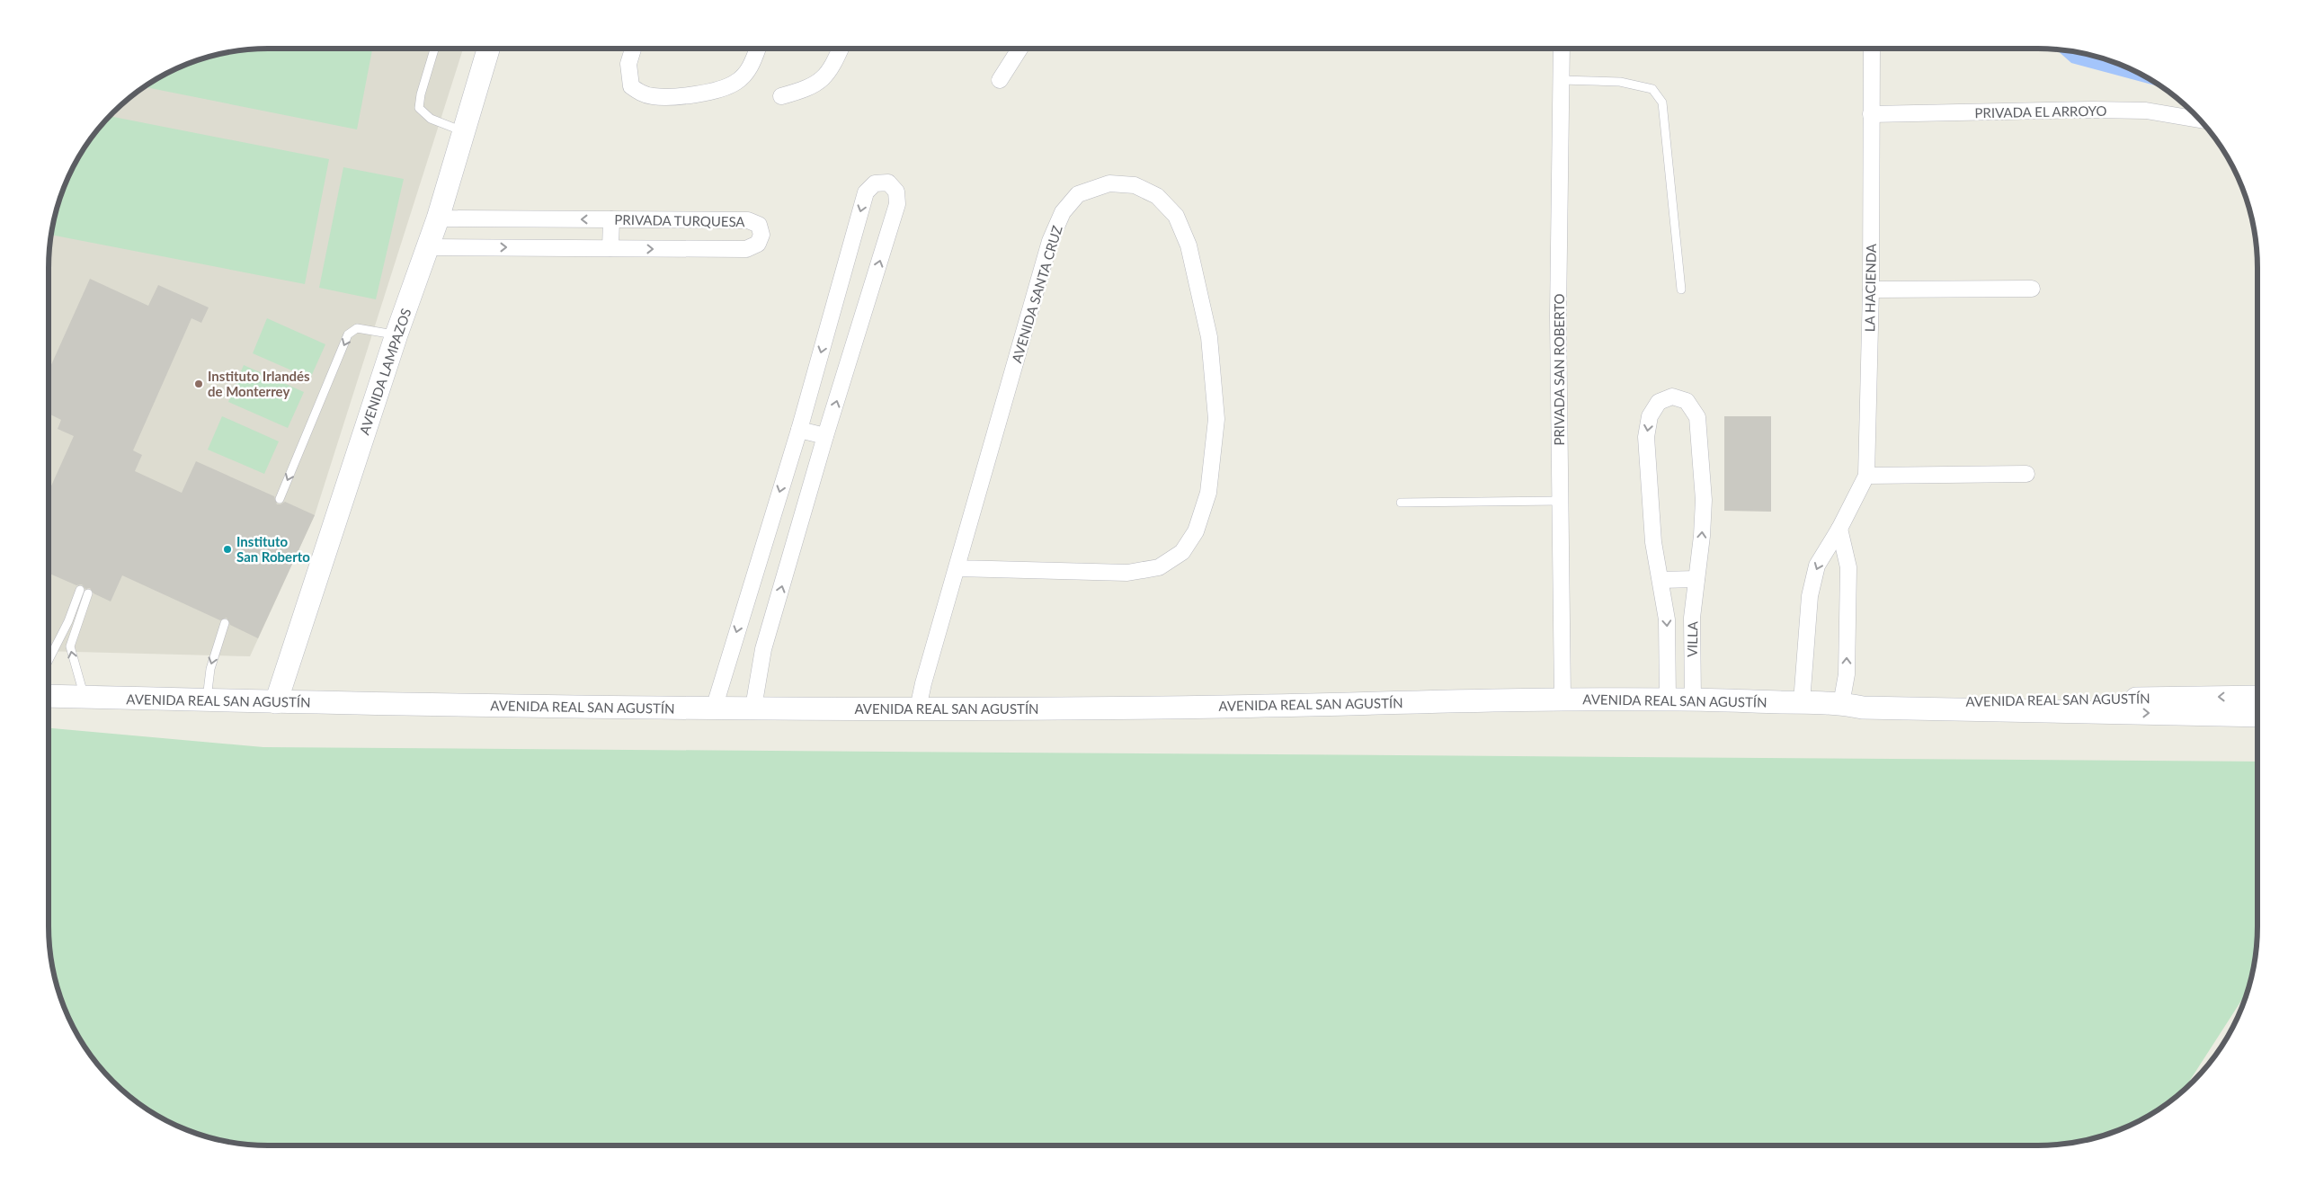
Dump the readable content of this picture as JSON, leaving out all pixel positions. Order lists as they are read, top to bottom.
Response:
{
  "streets": {
    "main road": ["AVENIDA LAMPAZOS", "AVENIDA REAL SAN AGUSTÍN"],
    "street": [
      "PRIVADA EL ARROYO",
      "PRIVADA TURQUESA",
      "LA HACIENDA",
      "AVENIDA SANTA CRUZ",
      "PRIVADA SAN ROBERTO",
      "VILLA"
    ]
  },
  "crossings": [
    ["PRIVADA EL ARROYO", "LA HACIENDA"],
    ["PRIVADA TURQUESA", "AVENIDA LAMPAZOS"],
    ["LA HACIENDA", "AVENIDA REAL SAN AGUSTÍN"],
    ["AVENIDA SANTA CRUZ", "AVENIDA REAL SAN AGUSTÍN"],
    ["PRIVADA SAN ROBERTO", "AVENIDA REAL SAN AGUSTÍN"],
    ["AVENIDA LAMPAZOS", "AVENIDA REAL SAN AGUSTÍN"],
    ["VILLA", "AVENIDA REAL SAN AGUSTÍN"]
  ],
  "places": ["Instituto Irlandés de Monterrey", "Instituto San Roberto"]
}
